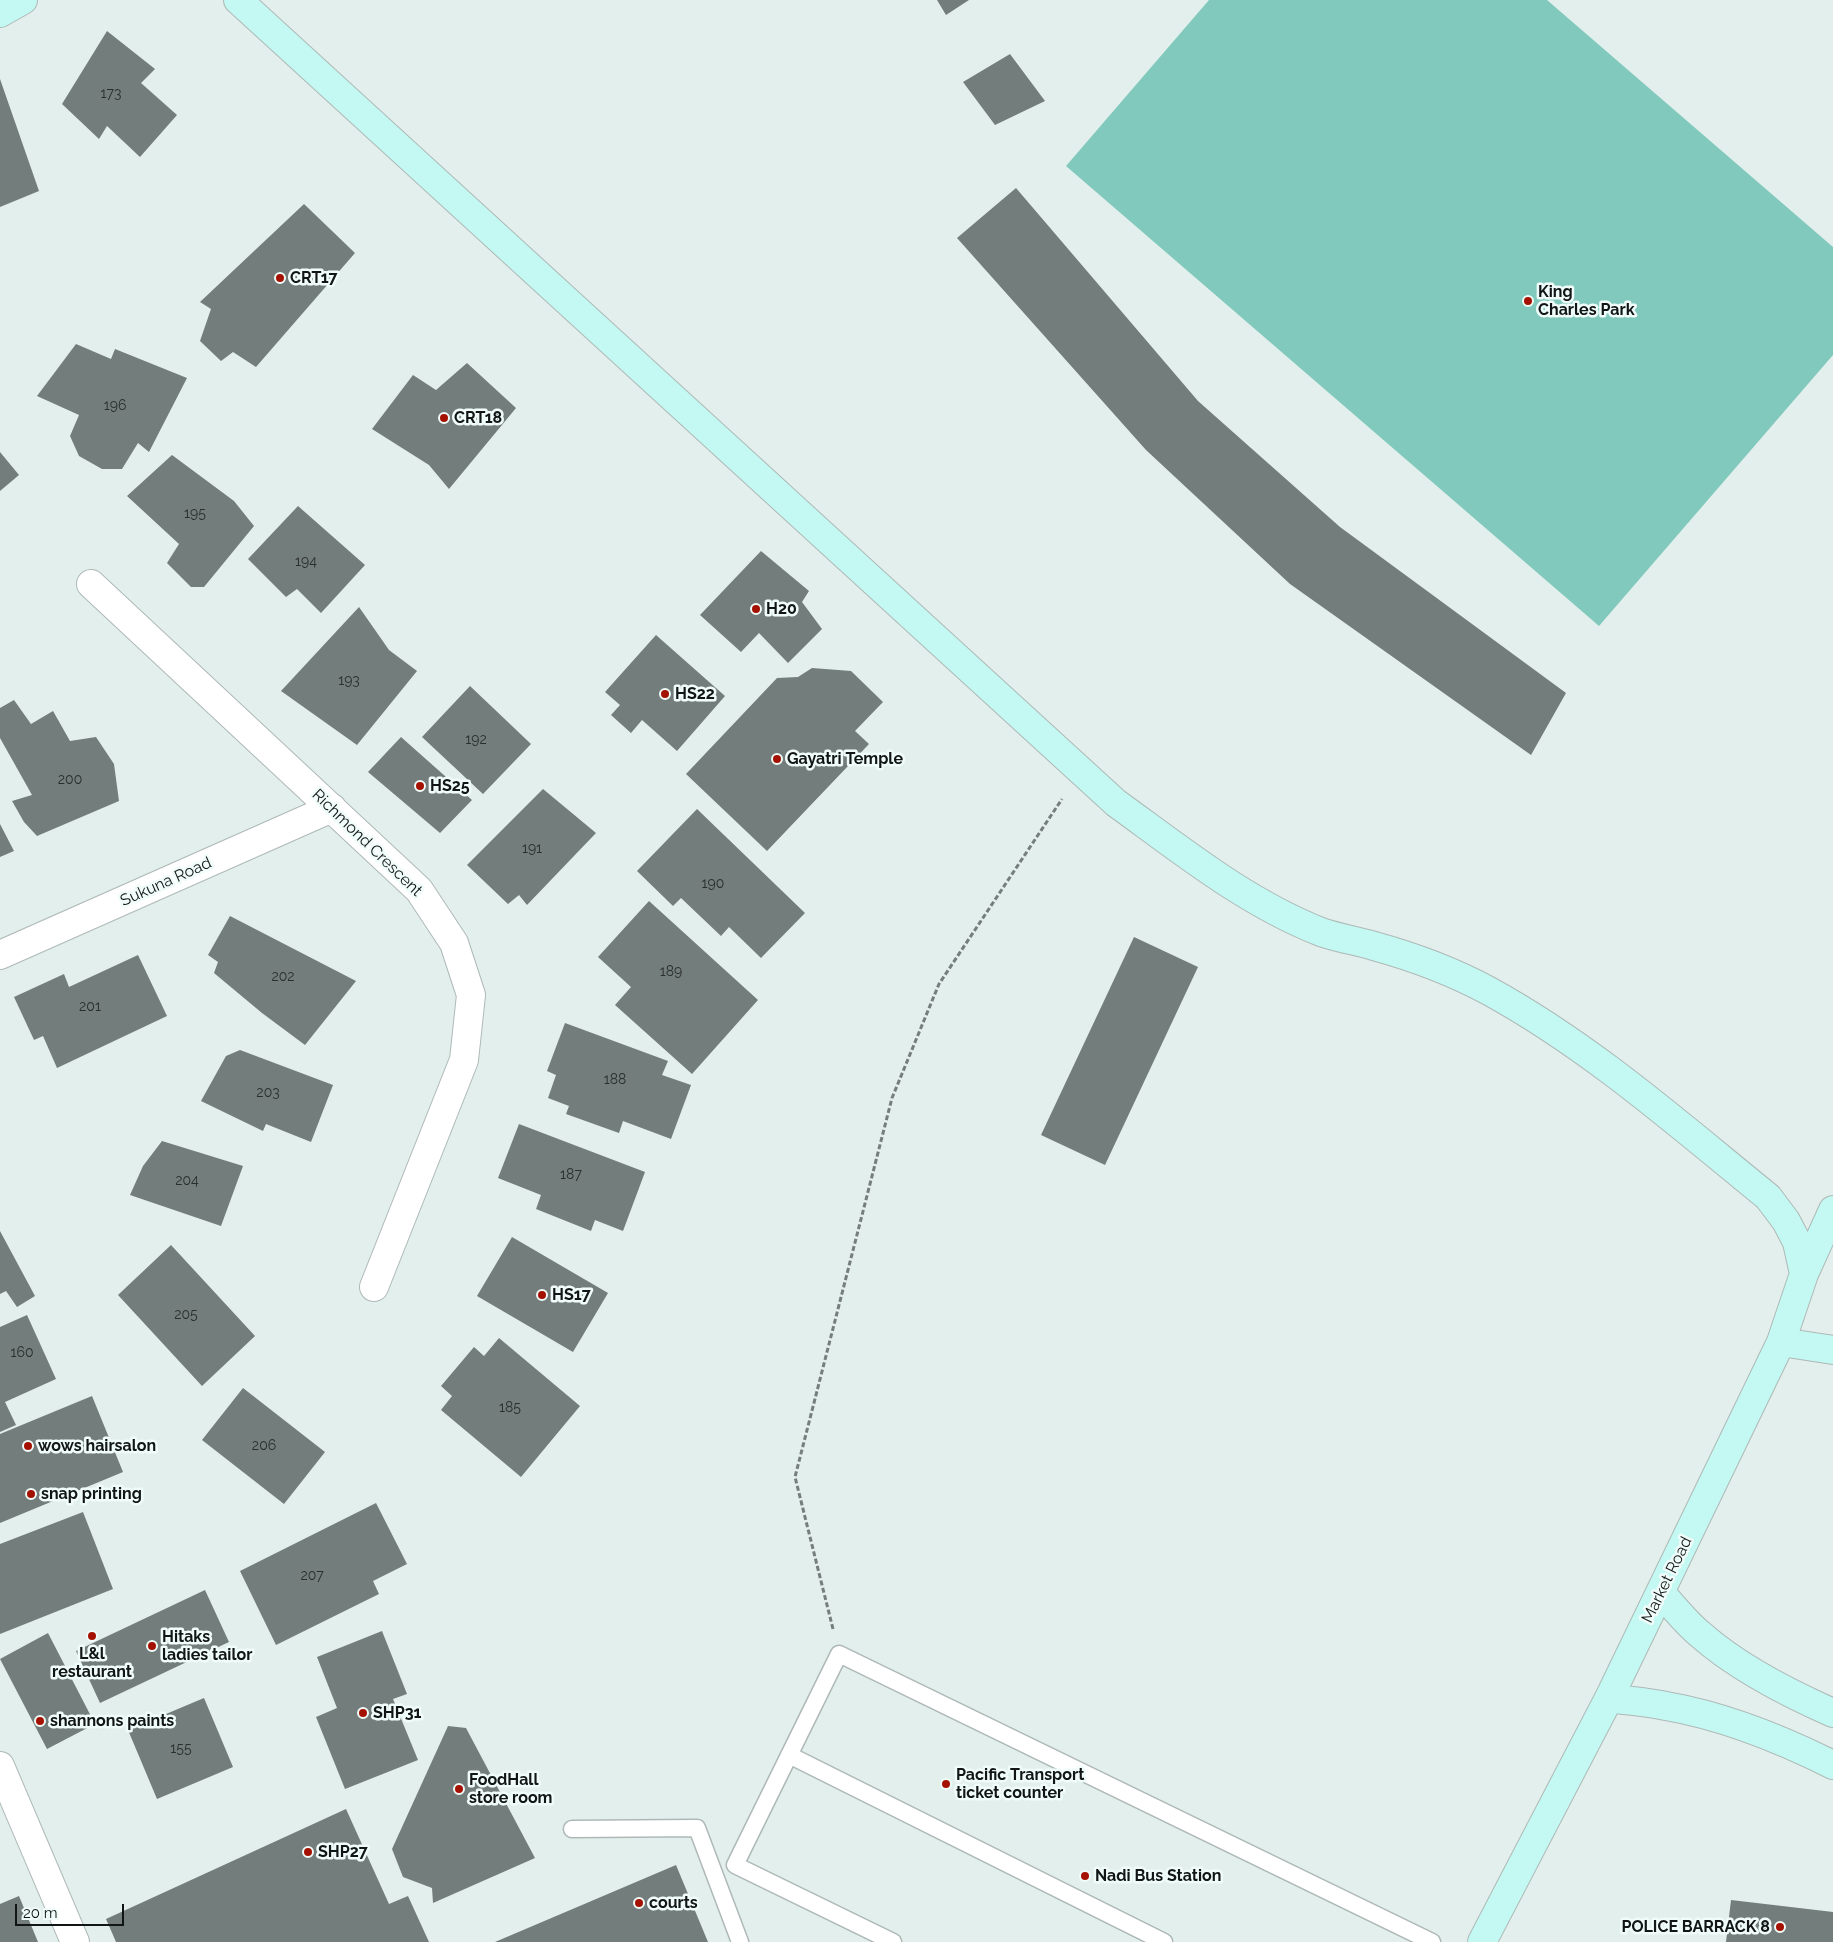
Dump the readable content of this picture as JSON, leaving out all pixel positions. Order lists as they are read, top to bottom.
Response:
{
  "streets": {
    "main road": ["Market Road"],
    "street": ["Richmond Crescent", "Sukuna Road"]
  },
  "crossings": [
    ["Richmond Crescent", "Sukuna Road"]
  ],
  "places": [
    "CRT17",
    "King Charles Park",
    "CRT18",
    "H20",
    "HS22",
    "Gayatri Temple",
    "HS25",
    "HS17",
    "wows hairsalon",
    "snap printing",
    "L&l restaurant",
    "Hitaks ladies tailor",
    "SHP31",
    "shannons paints",
    "Pacific Transport ticket counter",
    "FoodHall store room",
    "SHP27",
    "Nadi Bus Station",
    "courts",
    "POLICE BARRACK 8"
  ],
  "house_numbers": [
    "173",
    "196",
    "195",
    "194",
    "193",
    "192",
    "200",
    "191",
    "190",
    "189",
    "202",
    "201",
    "188",
    "203",
    "187",
    "204",
    "205",
    "160",
    "185",
    "206",
    "207",
    "155"
  ],
  "scale_bar": "20 m"
}
